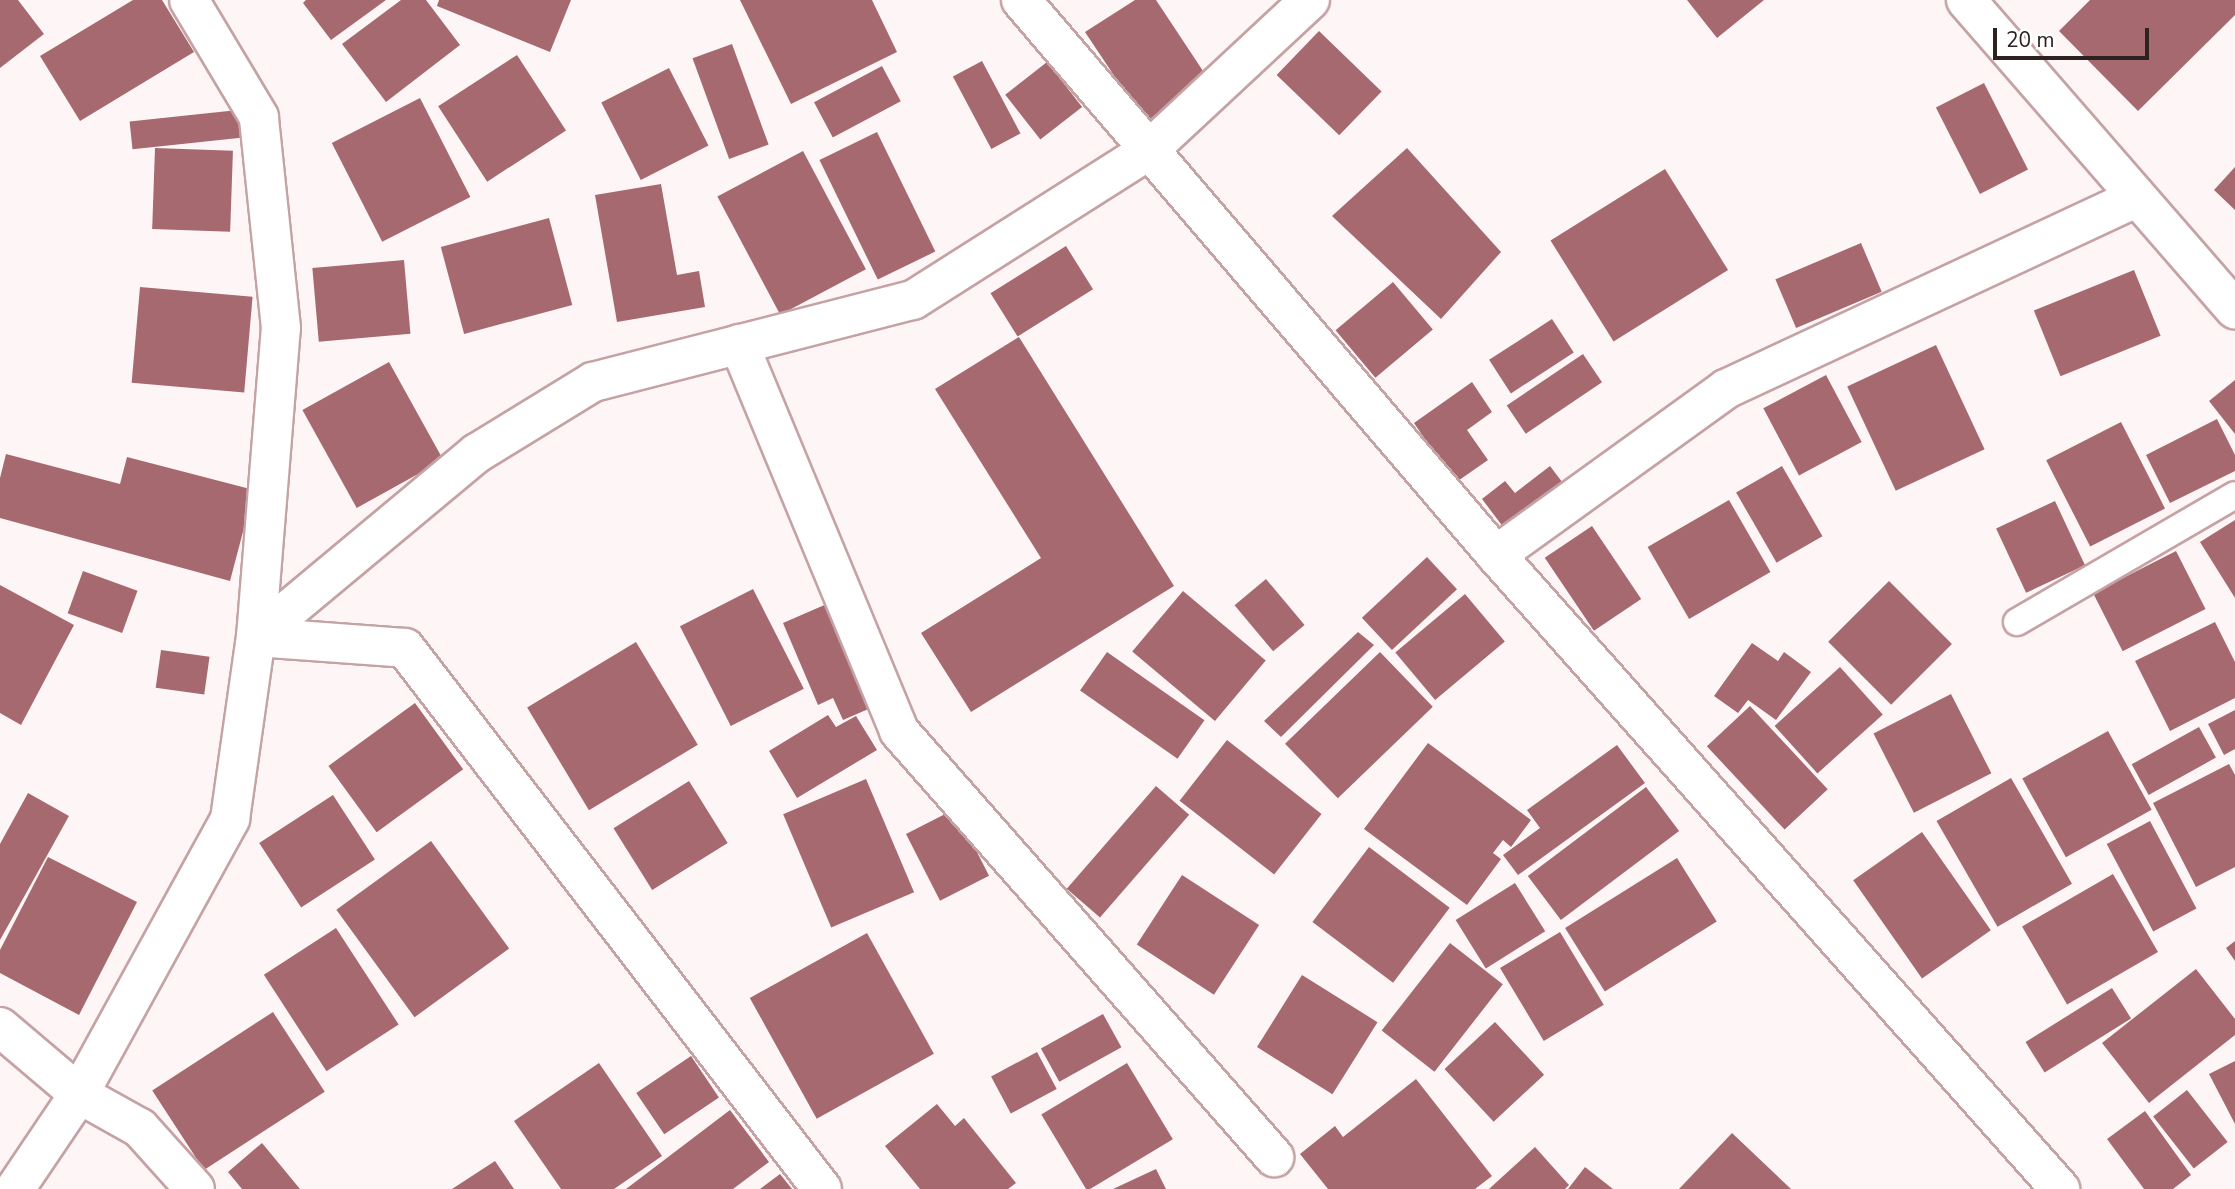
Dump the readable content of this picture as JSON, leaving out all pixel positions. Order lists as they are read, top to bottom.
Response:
{
  "scale_bar": "20 m"
}
